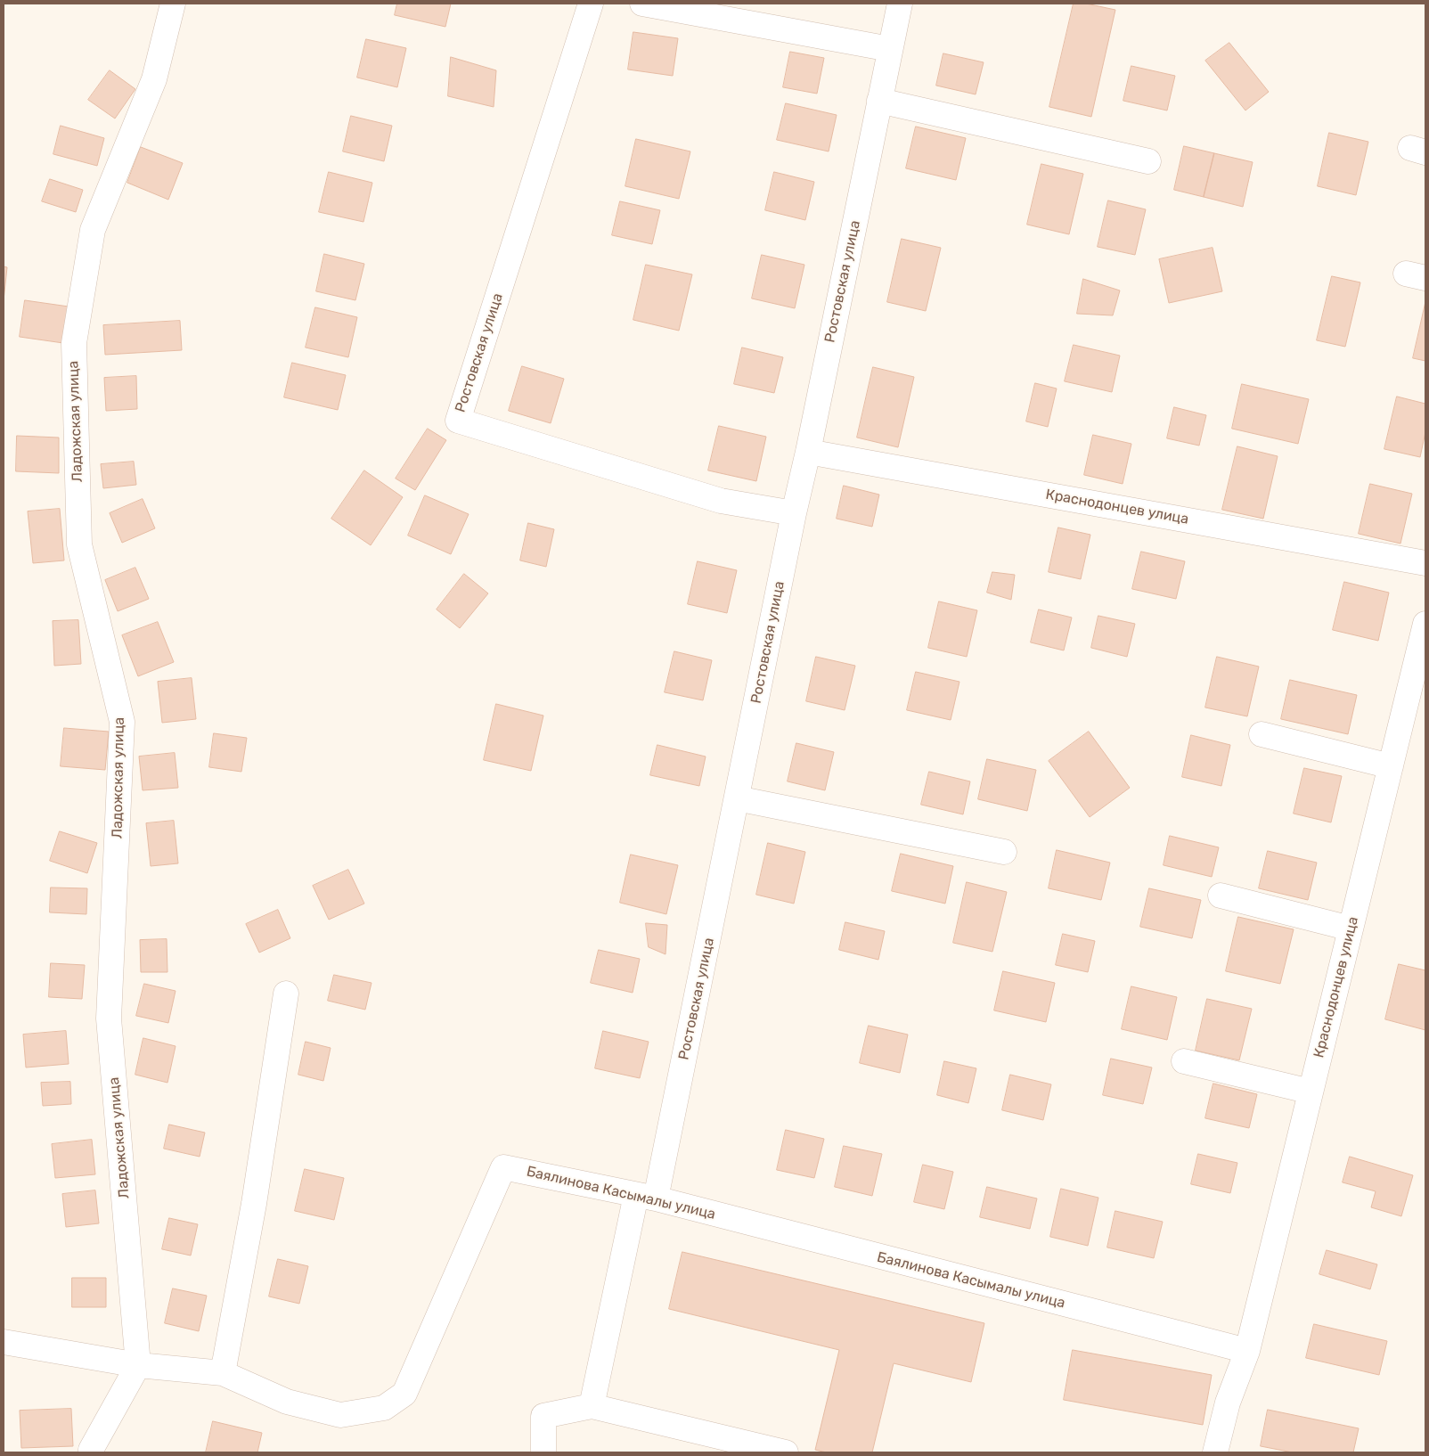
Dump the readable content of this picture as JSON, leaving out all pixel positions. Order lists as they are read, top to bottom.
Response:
{
  "streets": {
    "street": [
      "Ростовская улица",
      "Ладожская улица",
      "Краснодонцев улица",
      "Баялинова Касымалы улица"
    ]
  },
  "crossings": [
    ["Ростовская улица", "Краснодонцев улица"],
    ["Ростовская улица", "Баялинова Касымалы улица"],
    ["Ладожская улица", "Баялинова Касымалы улица"],
    ["Краснодонцев улица", "Баялинова Касымалы улица"]
  ]
}
